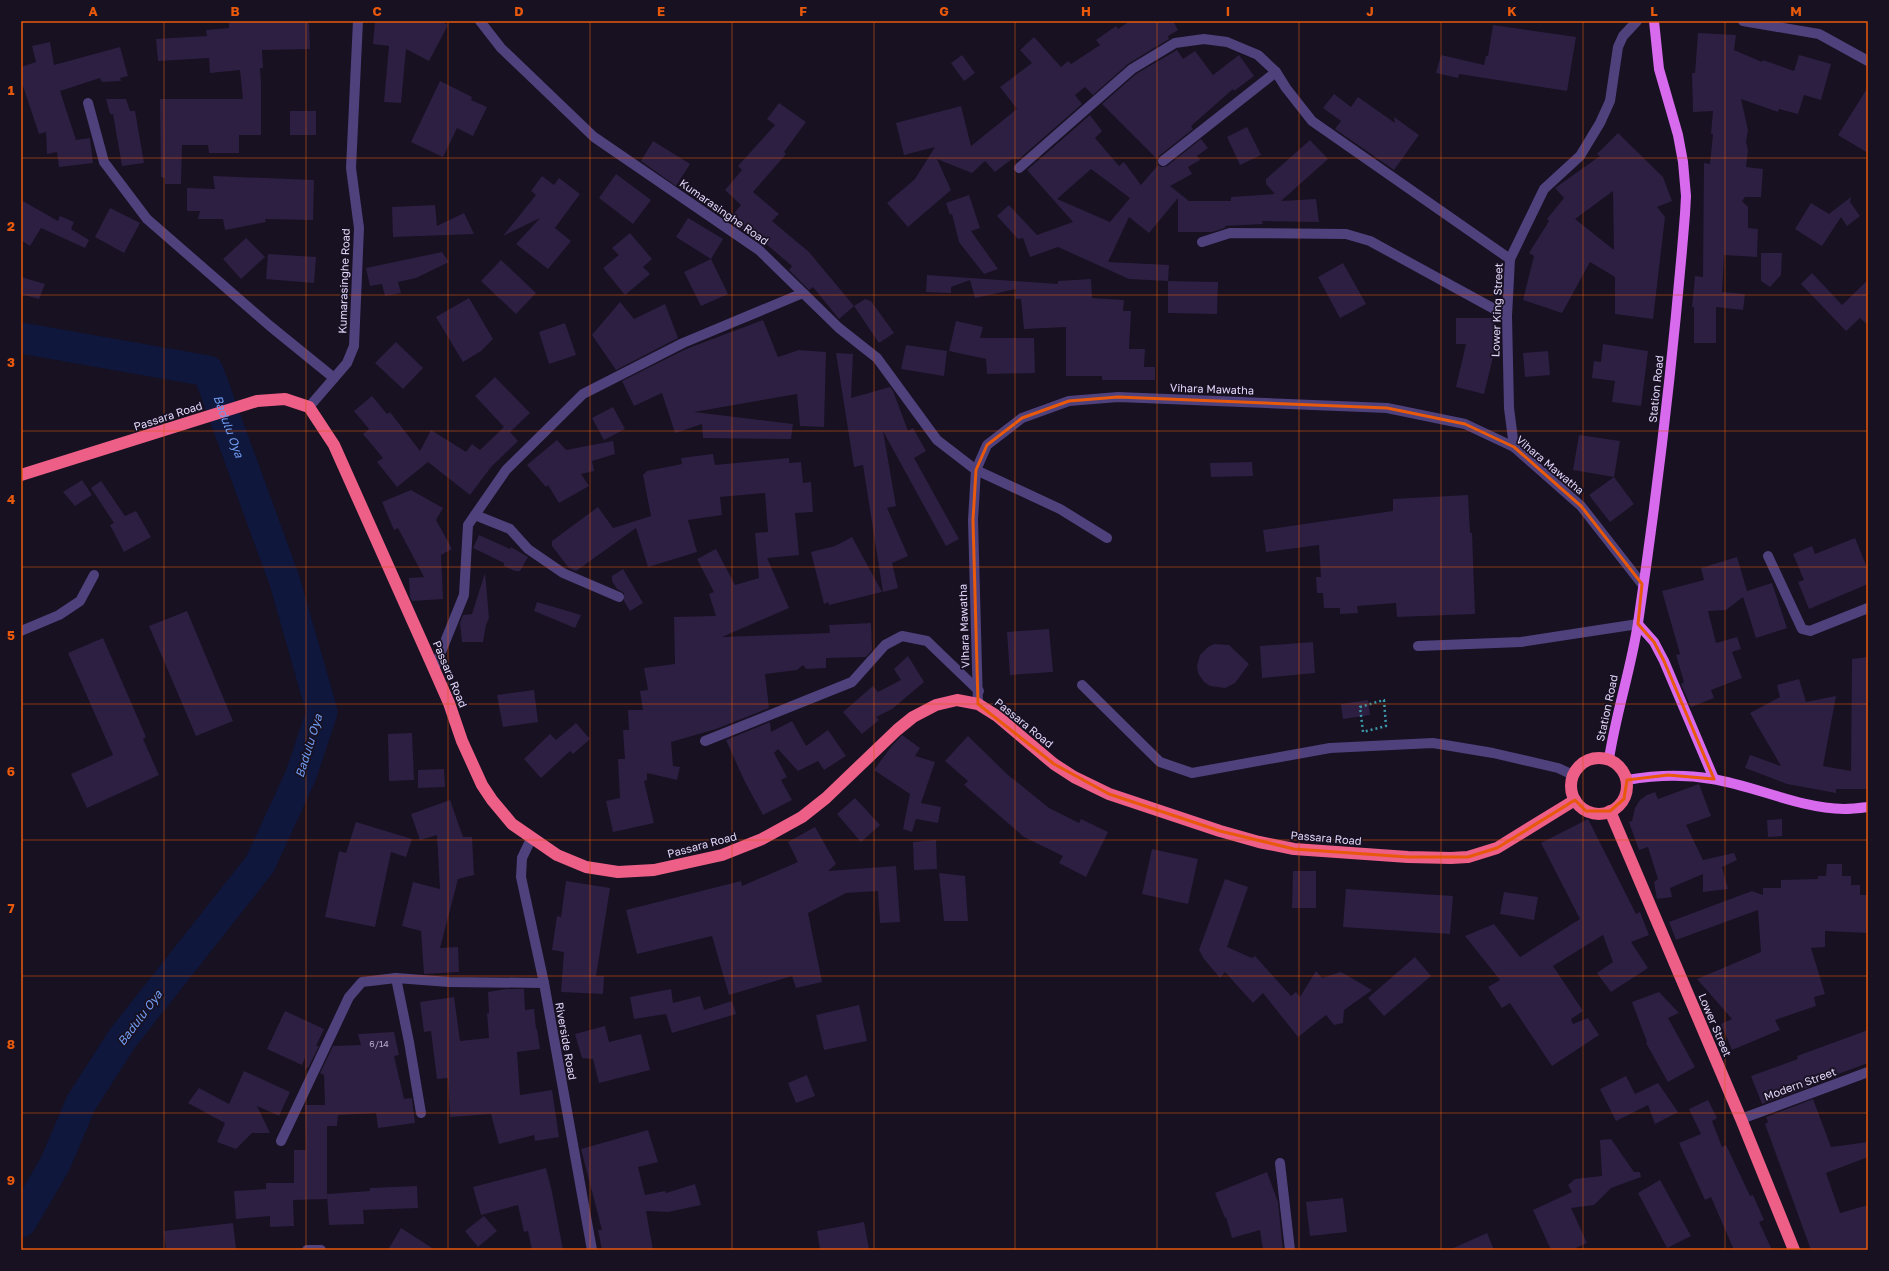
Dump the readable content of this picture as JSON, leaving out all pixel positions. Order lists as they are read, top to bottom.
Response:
{
  "streets": {
    "highway": ["Passara Road", "Lower Street"],
    "main road": ["Station Road"],
    "street": [
      "Kumarasinghe Road",
      "Lower King Street",
      "Vihara Mawatha",
      "Riverside Road",
      "Modern Street"
    ]
  },
  "crossings": [
    ["Kumarasinghe Road", "Vihara Mawatha"],
    ["Kumarasinghe Road", "Passara Road"],
    ["Lower King Street", "Vihara Mawatha"],
    ["Vihara Mawatha", "Station Road"],
    ["Vihara Mawatha", "Passara Road"],
    ["Station Road", "Passara Road"],
    ["Station Road", "Lower Street"],
    ["Passara Road", "Lower Street"],
    ["Passara Road", "Riverside Road"],
    ["Lower Street", "Modern Street"]
  ],
  "water": ["Badulu Oya"],
  "house_numbers": ["6/14"],
  "grid": {
    "columns": [
      "A",
      "B",
      "C",
      "D",
      "E",
      "F",
      "G",
      "H",
      "I",
      "J",
      "K",
      "L",
      "M"
    ],
    "rows": [
      "1",
      "2",
      "3",
      "4",
      "5",
      "6",
      "7",
      "8",
      "9"
    ]
  }
}
